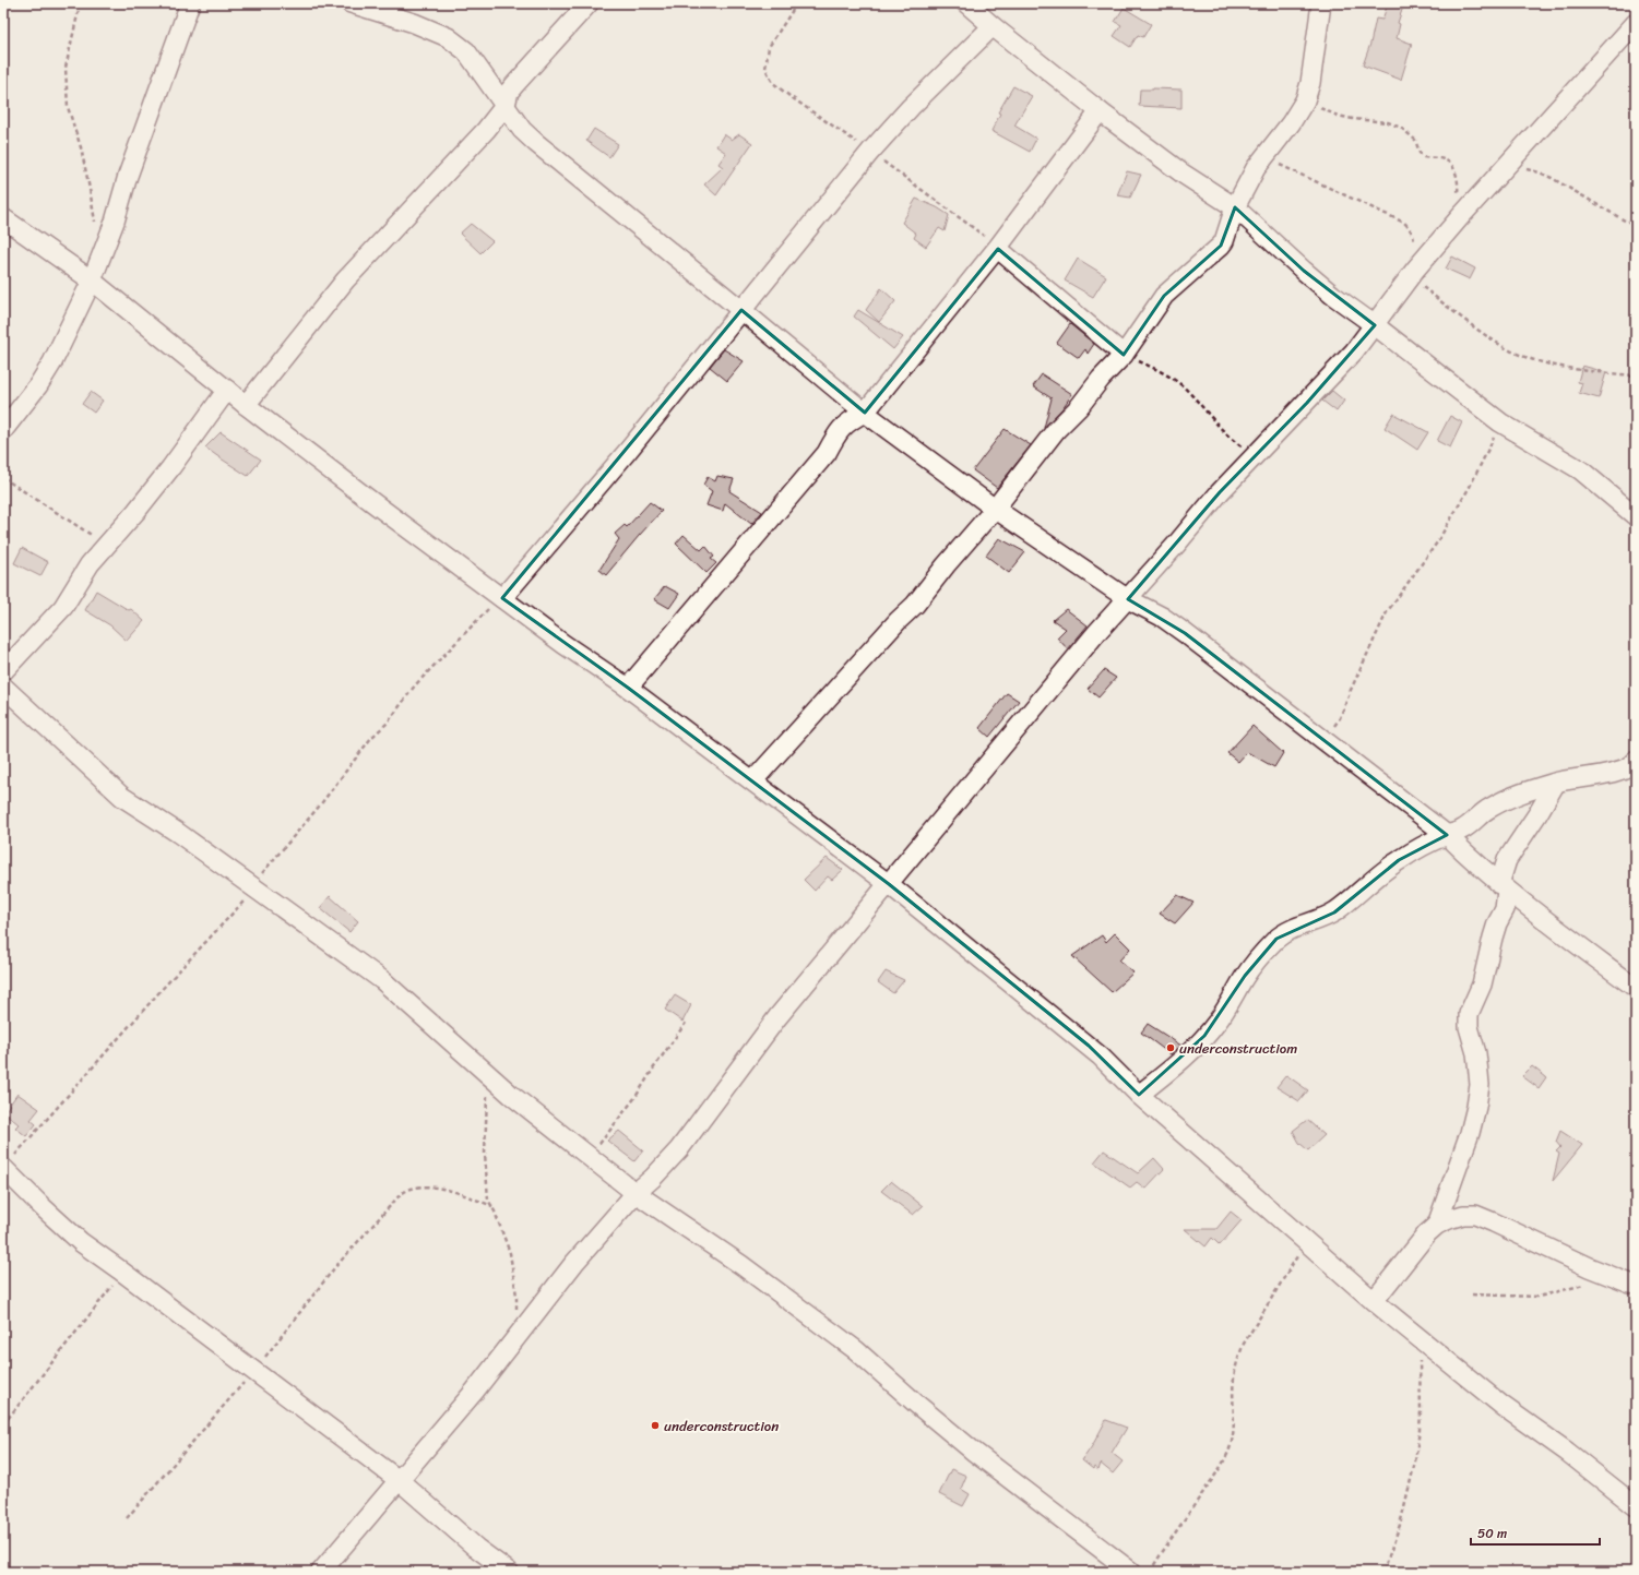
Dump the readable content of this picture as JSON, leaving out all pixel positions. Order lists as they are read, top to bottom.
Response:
{
  "places": ["underconstructiom", "underconstruction"],
  "scale_bar": "50 m"
}
